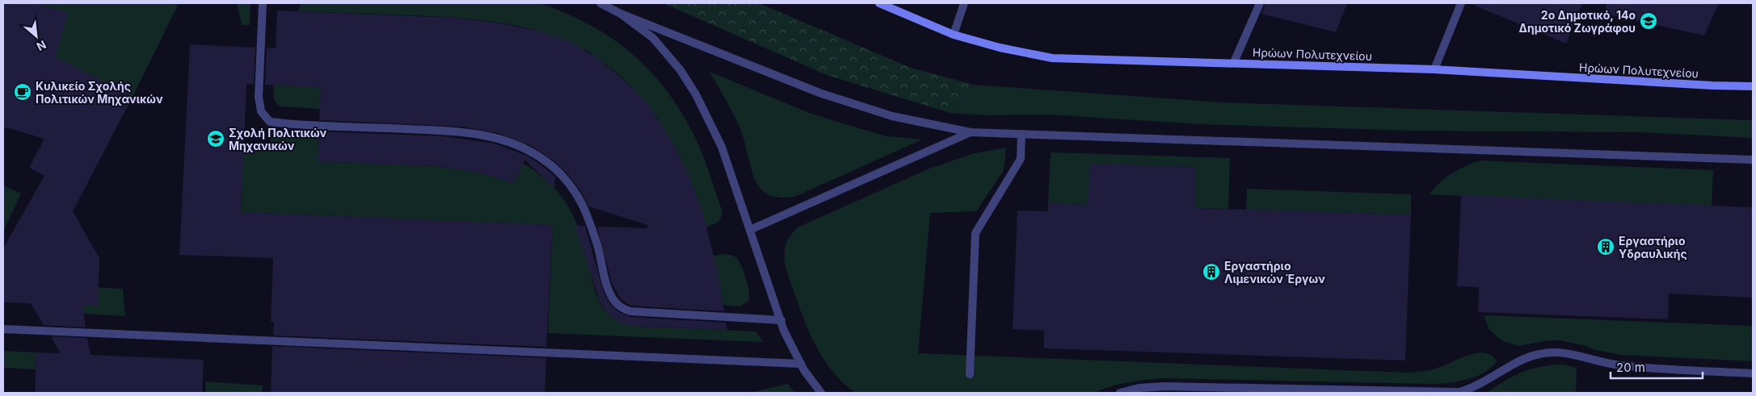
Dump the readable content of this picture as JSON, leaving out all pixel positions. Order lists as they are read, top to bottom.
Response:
{
  "streets": {
    "street": ["Ηρώων Πολυτεχνείου"]
  },
  "places": {
    "school or university": ["2ο Δημοτικό, 14ο Δημοτικό Ζωγράφου", "Σχολή Πολιτικών Μηχανικών"],
    "cafe": ["Κυλικείο Σχολής Πολιτικών Μηχανικών"],
    "building": ["Εργαστήριο Υδραυλικής", "Εργαστήριο Λιμενικών Έργων"]
  },
  "scale_bar": "20 m",
  "north": "bottom right"
}
